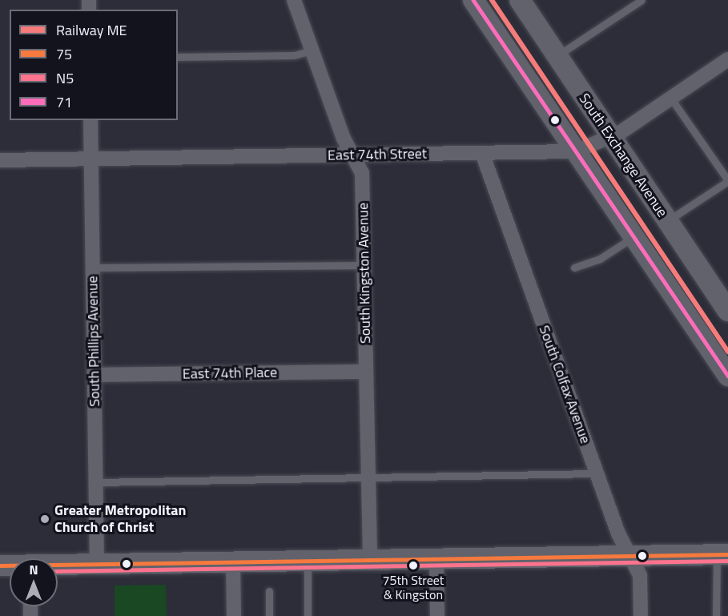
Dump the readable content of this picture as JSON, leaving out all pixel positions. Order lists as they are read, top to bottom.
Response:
{
  "streets": {
    "main road": ["South Exchange Avenue"],
    "street": [
      "East 74th Street",
      "South Kingston Avenue",
      "South Phillips Avenue",
      "East 74th Place",
      "South Colfax Avenue"
    ]
  },
  "crossings": [
    ["East 74th Street", "South Exchange Avenue"],
    ["East 74th Street", "South Kingston Avenue"],
    ["East 74th Street", "South Phillips Avenue"],
    ["East 74th Street", "South Colfax Avenue"],
    ["South Kingston Avenue", "East 74th Place"],
    ["South Phillips Avenue", "East 74th Place"]
  ],
  "places": ["Greater Metropolitan Church of Christ", "75th Street & Kingston"],
  "lines": [
    "rail line ME",
    "transit line 71",
    "transit line 75",
    "transit line N5"
  ],
  "legend": [
    "Railway ME",
    "75",
    "N5",
    "71"
  ],
  "north": "top"
}
